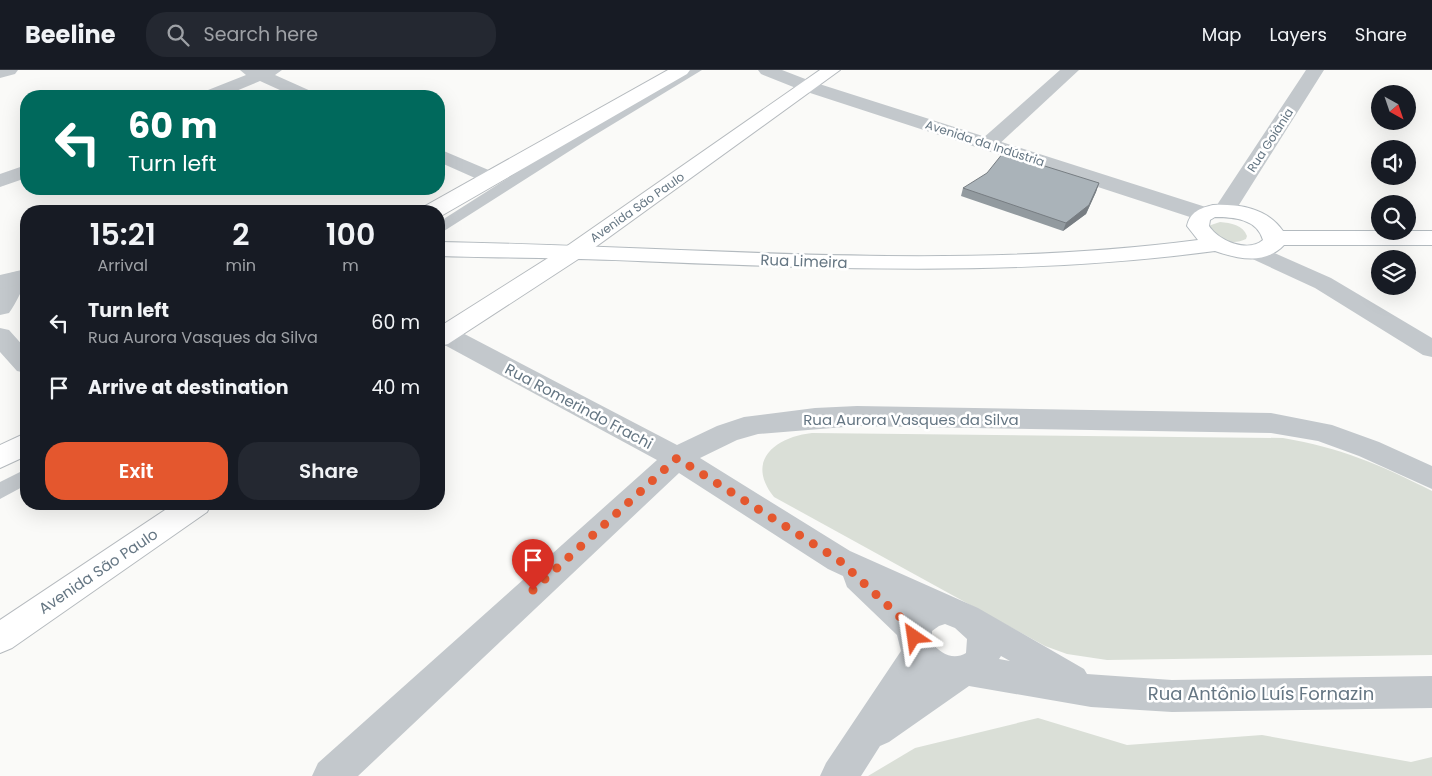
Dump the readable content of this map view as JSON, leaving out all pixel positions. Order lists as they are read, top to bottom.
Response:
{
  "streets": {
    "main road": ["Avenida São Paulo", "Rua Limeira"],
    "street": [
      "Rua Goiânia",
      "Avenida da Indústria",
      "Rua Romerindo Frachi",
      "Rua Aurora Vasques da Silva",
      "Rua Antônio Luís Fornazin"
    ]
  },
  "crossings": [
    ["Rua Goiânia", "Avenida da Indústria"],
    ["Avenida da Indústria", "Avenida São Paulo"],
    ["Avenida São Paulo", "Rua Limeira"],
    ["Rua Romerindo Frachi", "Rua Aurora Vasques da Silva"],
    ["Rua Romerindo Frachi", "Rua Antônio Luís Fornazin"]
  ],
  "north": "bottom right",
  "page": {
    "header": "Beeline",
    "search": "Search here",
    "nav": ["Map", "Layers", "Share"],
    "turn": ["60 m", "Turn left"],
    "eta": [
      "15:21",
      "Arrival",
      "2",
      "min",
      "100",
      "m"
    ],
    "list": [
      {
        "name": "Turn left",
        "note": "Rua Aurora Vasques da Silva",
        "value": "60 m"
      },
      {
        "name": "Arrive at destination",
        "value": "40 m"
      }
    ],
    "buttons": ["Exit", "Share"]
  }
}
